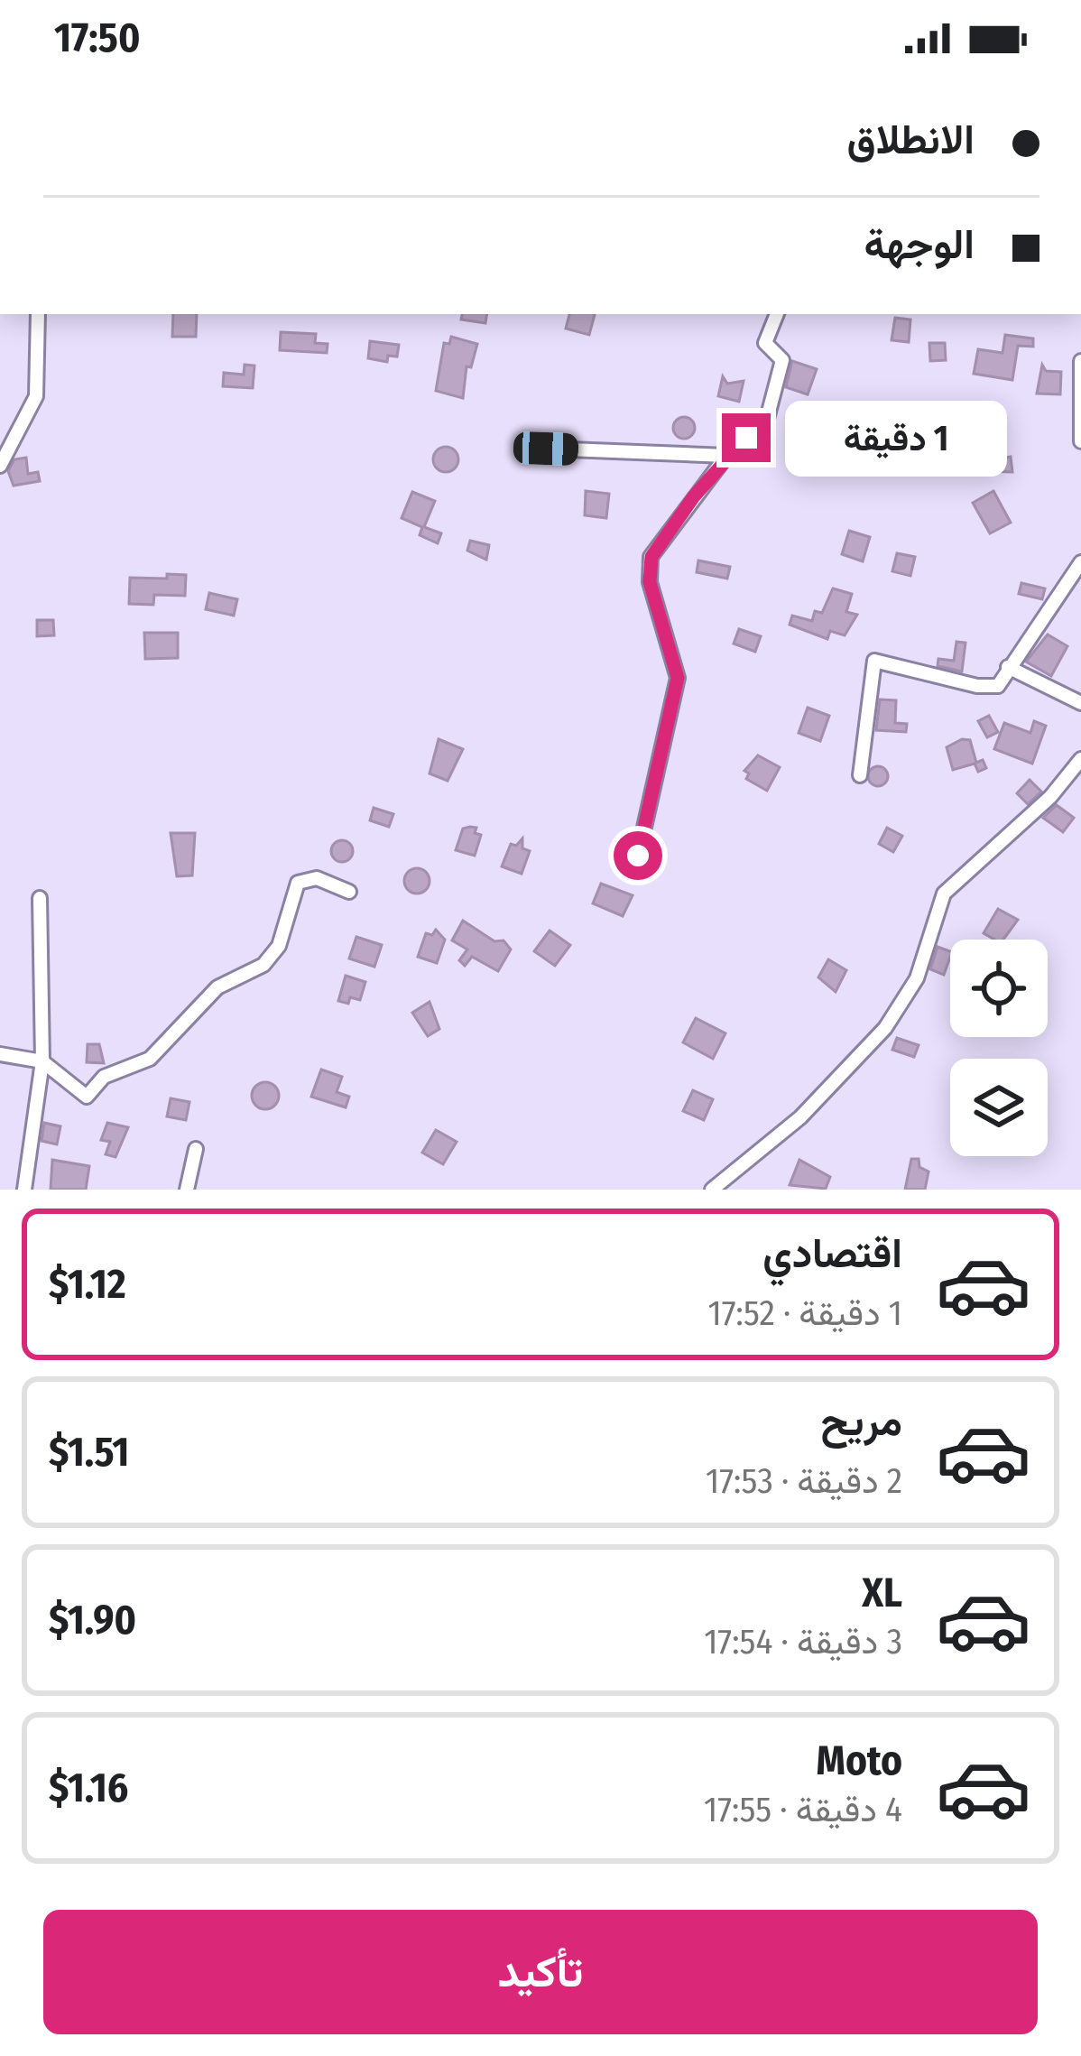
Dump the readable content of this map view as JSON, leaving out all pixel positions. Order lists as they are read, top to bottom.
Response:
{
  "page": {
    "status": "17:50",
    "banner": ["الانطلاق", "الوجهة"],
    "bubble": "1 دقيقة",
    "list": [
      {
        "name": "اقتصادي",
        "note": "1 دقيقة · 17:52",
        "value": "$1.12"
      },
      {
        "name": "مريح",
        "note": "2 دقيقة · 17:53",
        "value": "$1.51"
      },
      {
        "name": "XL",
        "note": "3 دقيقة · 17:54",
        "value": "$1.90"
      },
      {
        "name": "Moto",
        "note": "4 دقيقة · 17:55",
        "value": "$1.16"
      }
    ],
    "buttons": "تأكيد"
  }
}
